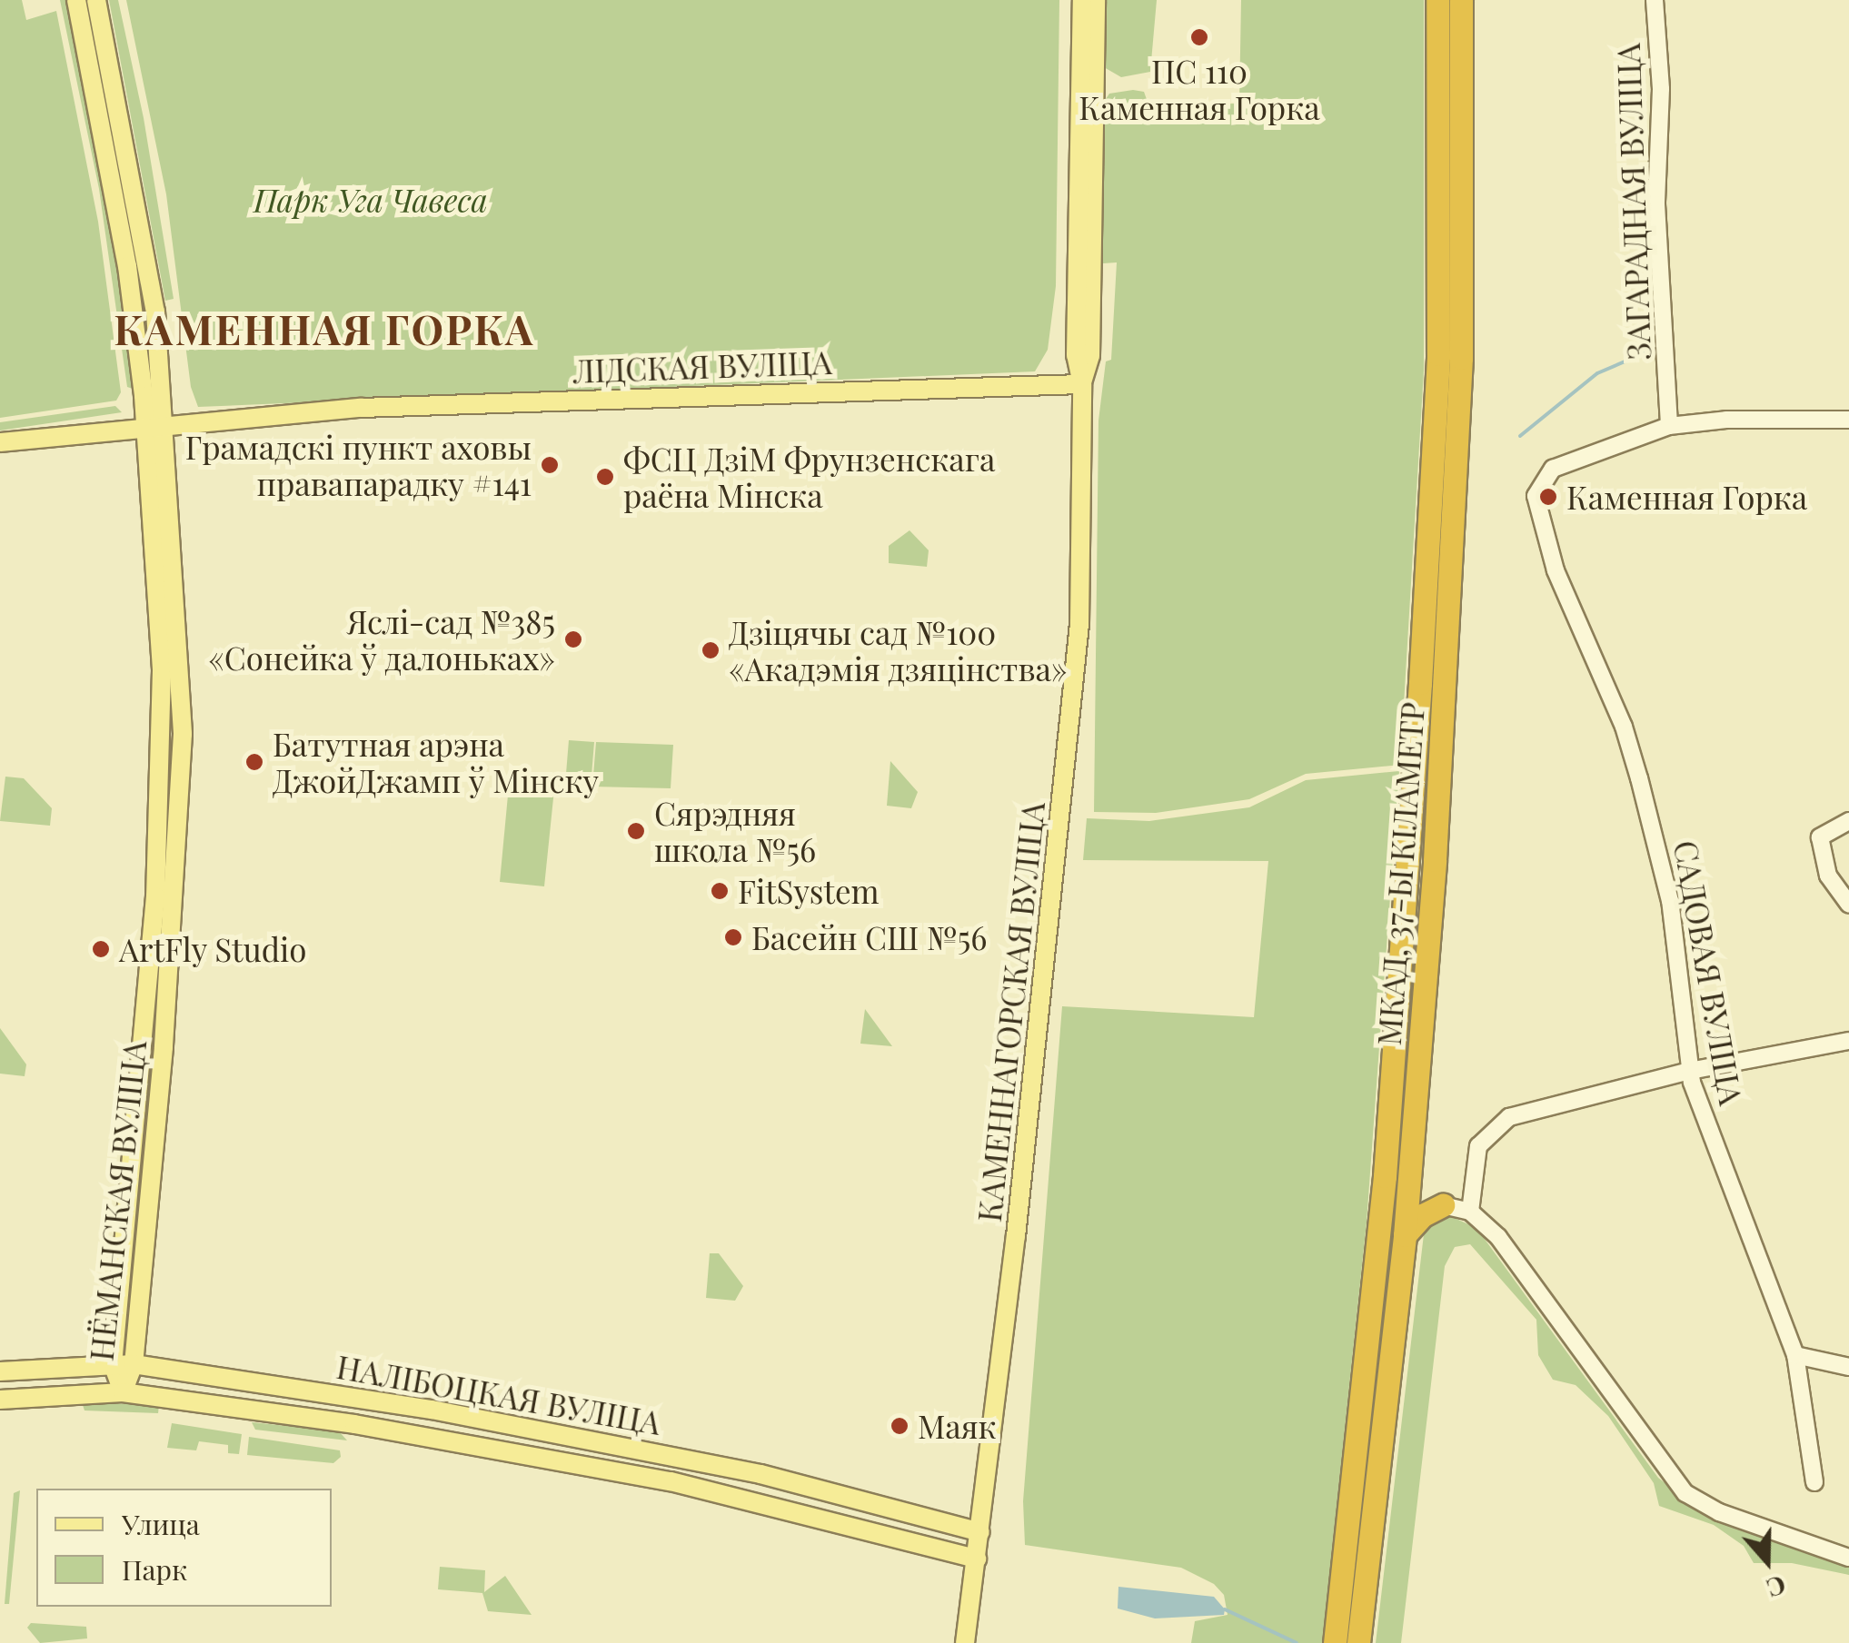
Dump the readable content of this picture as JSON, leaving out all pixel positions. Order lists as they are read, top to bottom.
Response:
{
  "streets": {
    "highway": ["МКАД, 37-Ы КІЛАМЕТР"],
    "main road": [
      "ЛІДСКАЯ ВУЛІЦА",
      "КАМЕННАГОРСКАЯ ВУЛІЦА",
      "НЁМАНСКАЯ ВУЛІЦА",
      "НАЛІБОЦКАЯ ВУЛІЦА"
    ],
    "street": ["ЗАГАРАДНАЯ ВУЛІЦА", "САДОВАЯ ВУЛІЦА"]
  },
  "crossings": [
    ["ЗАГАРАДНАЯ ВУЛІЦА", "САДОВАЯ ВУЛІЦА"],
    ["ЛІДСКАЯ ВУЛІЦА", "КАМЕННАГОРСКАЯ ВУЛІЦА"],
    ["ЛІДСКАЯ ВУЛІЦА", "НЁМАНСКАЯ ВУЛІЦА"],
    ["КАМЕННАГОРСКАЯ ВУЛІЦА", "НАЛІБОЦКАЯ ВУЛІЦА"],
    ["НЁМАНСКАЯ ВУЛІЦА", "НАЛІБОЦКАЯ ВУЛІЦА"]
  ],
  "districts": ["КАМЕННАЯ ГОРКА"],
  "parks": ["Парк Уга Чавеса"],
  "places": [
    "ПС 110 Каменная Горка",
    "Грамадскі пункт аховы правапарадку #141",
    "ФСЦ ДзіМ Фрунзенскага раёна Мінска",
    "Каменная Горка",
    "Яслі-сад №385 «Сонейка ў далоньках»",
    "Дзіцячы сад №100 «Акадэмія дзяцінства»",
    "Батутная арэна ДжойДжамп ў Мінску",
    "Сярэдняя школа №56",
    "FitSystem",
    "Басейн СШ №56",
    "ArtFly Studio",
    "Маяк"
  ],
  "legend": ["Улица", "Парк"],
  "north": "bottom"
}
